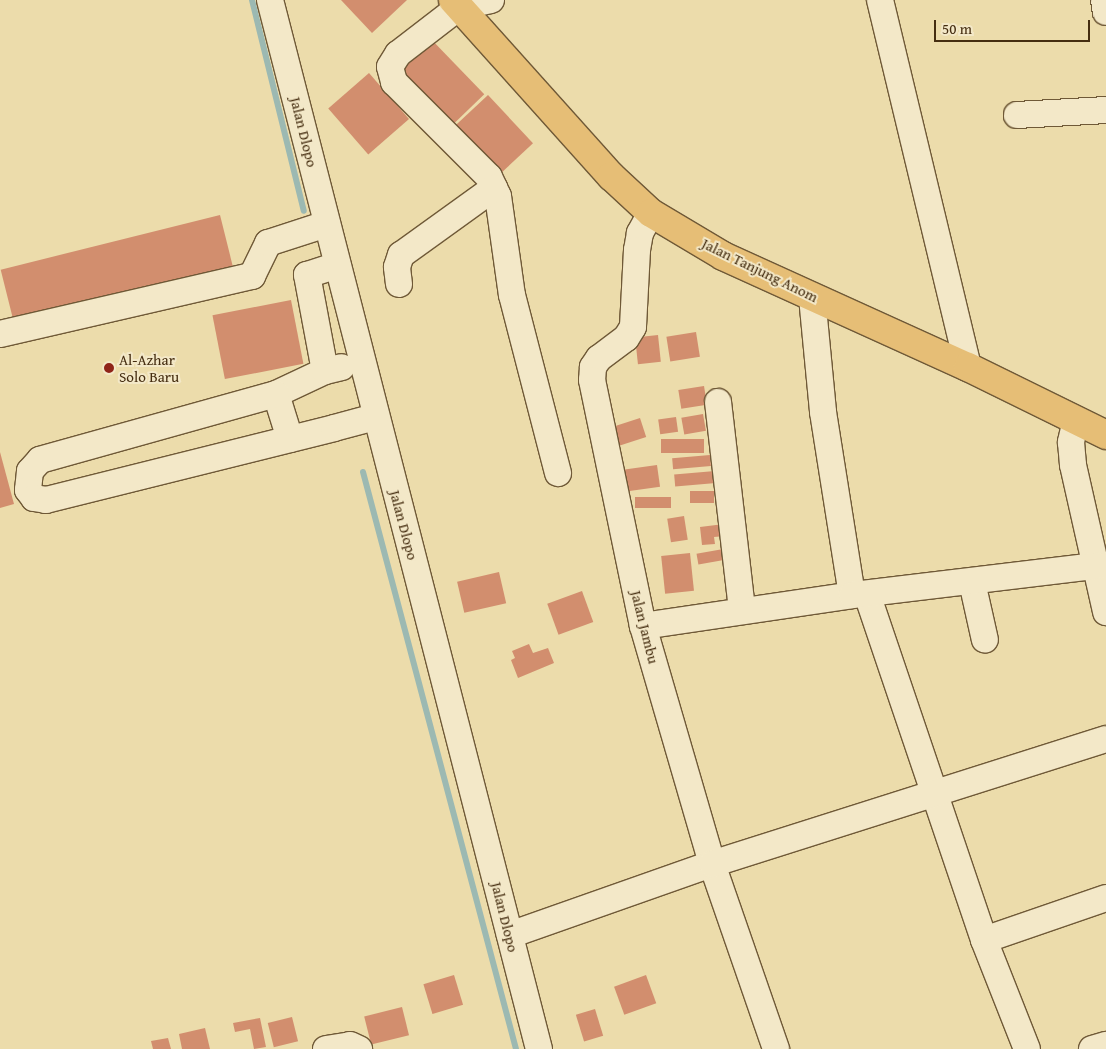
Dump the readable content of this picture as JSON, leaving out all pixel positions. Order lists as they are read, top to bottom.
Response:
{
  "streets": {
    "main road": ["Jalan Tanjung Anom"],
    "street": ["Jalan Dlopo", "Jalan Jambu"]
  },
  "crossings": [
    ["Jalan Tanjung Anom", "Jalan Jambu"]
  ],
  "places": ["Al-Azhar Solo Baru"],
  "scale_bar": "50 m"
}
